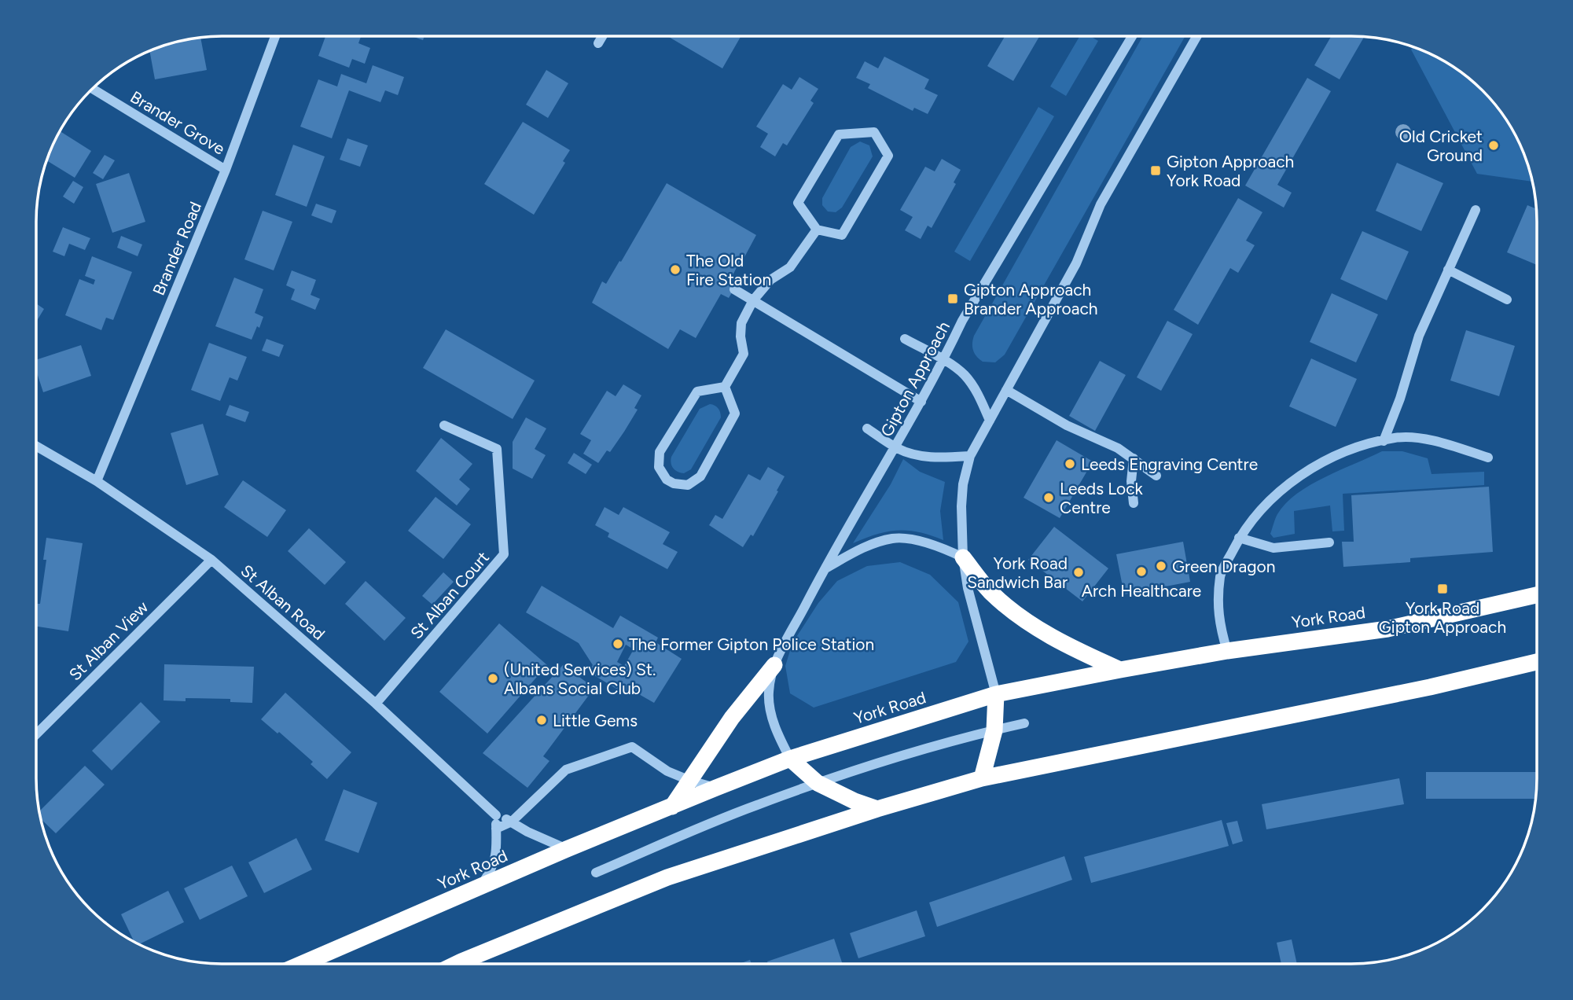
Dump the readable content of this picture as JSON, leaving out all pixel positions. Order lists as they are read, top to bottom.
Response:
{
  "streets": {
    "highway": ["York Road"],
    "street": [
      "Brander Grove",
      "Brander Road",
      "Gipton Approach",
      "St Alban Court",
      "St Alban Road",
      "St Alban View"
    ]
  },
  "crossings": [
    ["Brander Grove", "Brander Road"],
    ["Brander Road", "St Alban Road"],
    ["Gipton Approach", "York Road"],
    ["St Alban Court", "St Alban Road"],
    ["St Alban Road", "York Road"],
    ["St Alban Road", "St Alban View"]
  ],
  "places": {
    "other": [
      "Old Cricket Ground",
      "The Old Fire Station",
      "Leeds Engraving Centre",
      "Leeds Lock Centre",
      "Green Dragon",
      "Arch Healthcare",
      "York Road Sandwich Bar",
      "The Former Gipton Police Station",
      "(United Services) St. Albans Social Club",
      "Little Gems"
    ],
    "transit": ["Gipton Approach York Road", "Gipton Approach Brander Approach", "York Road Gipton Approach"]
  }
}
